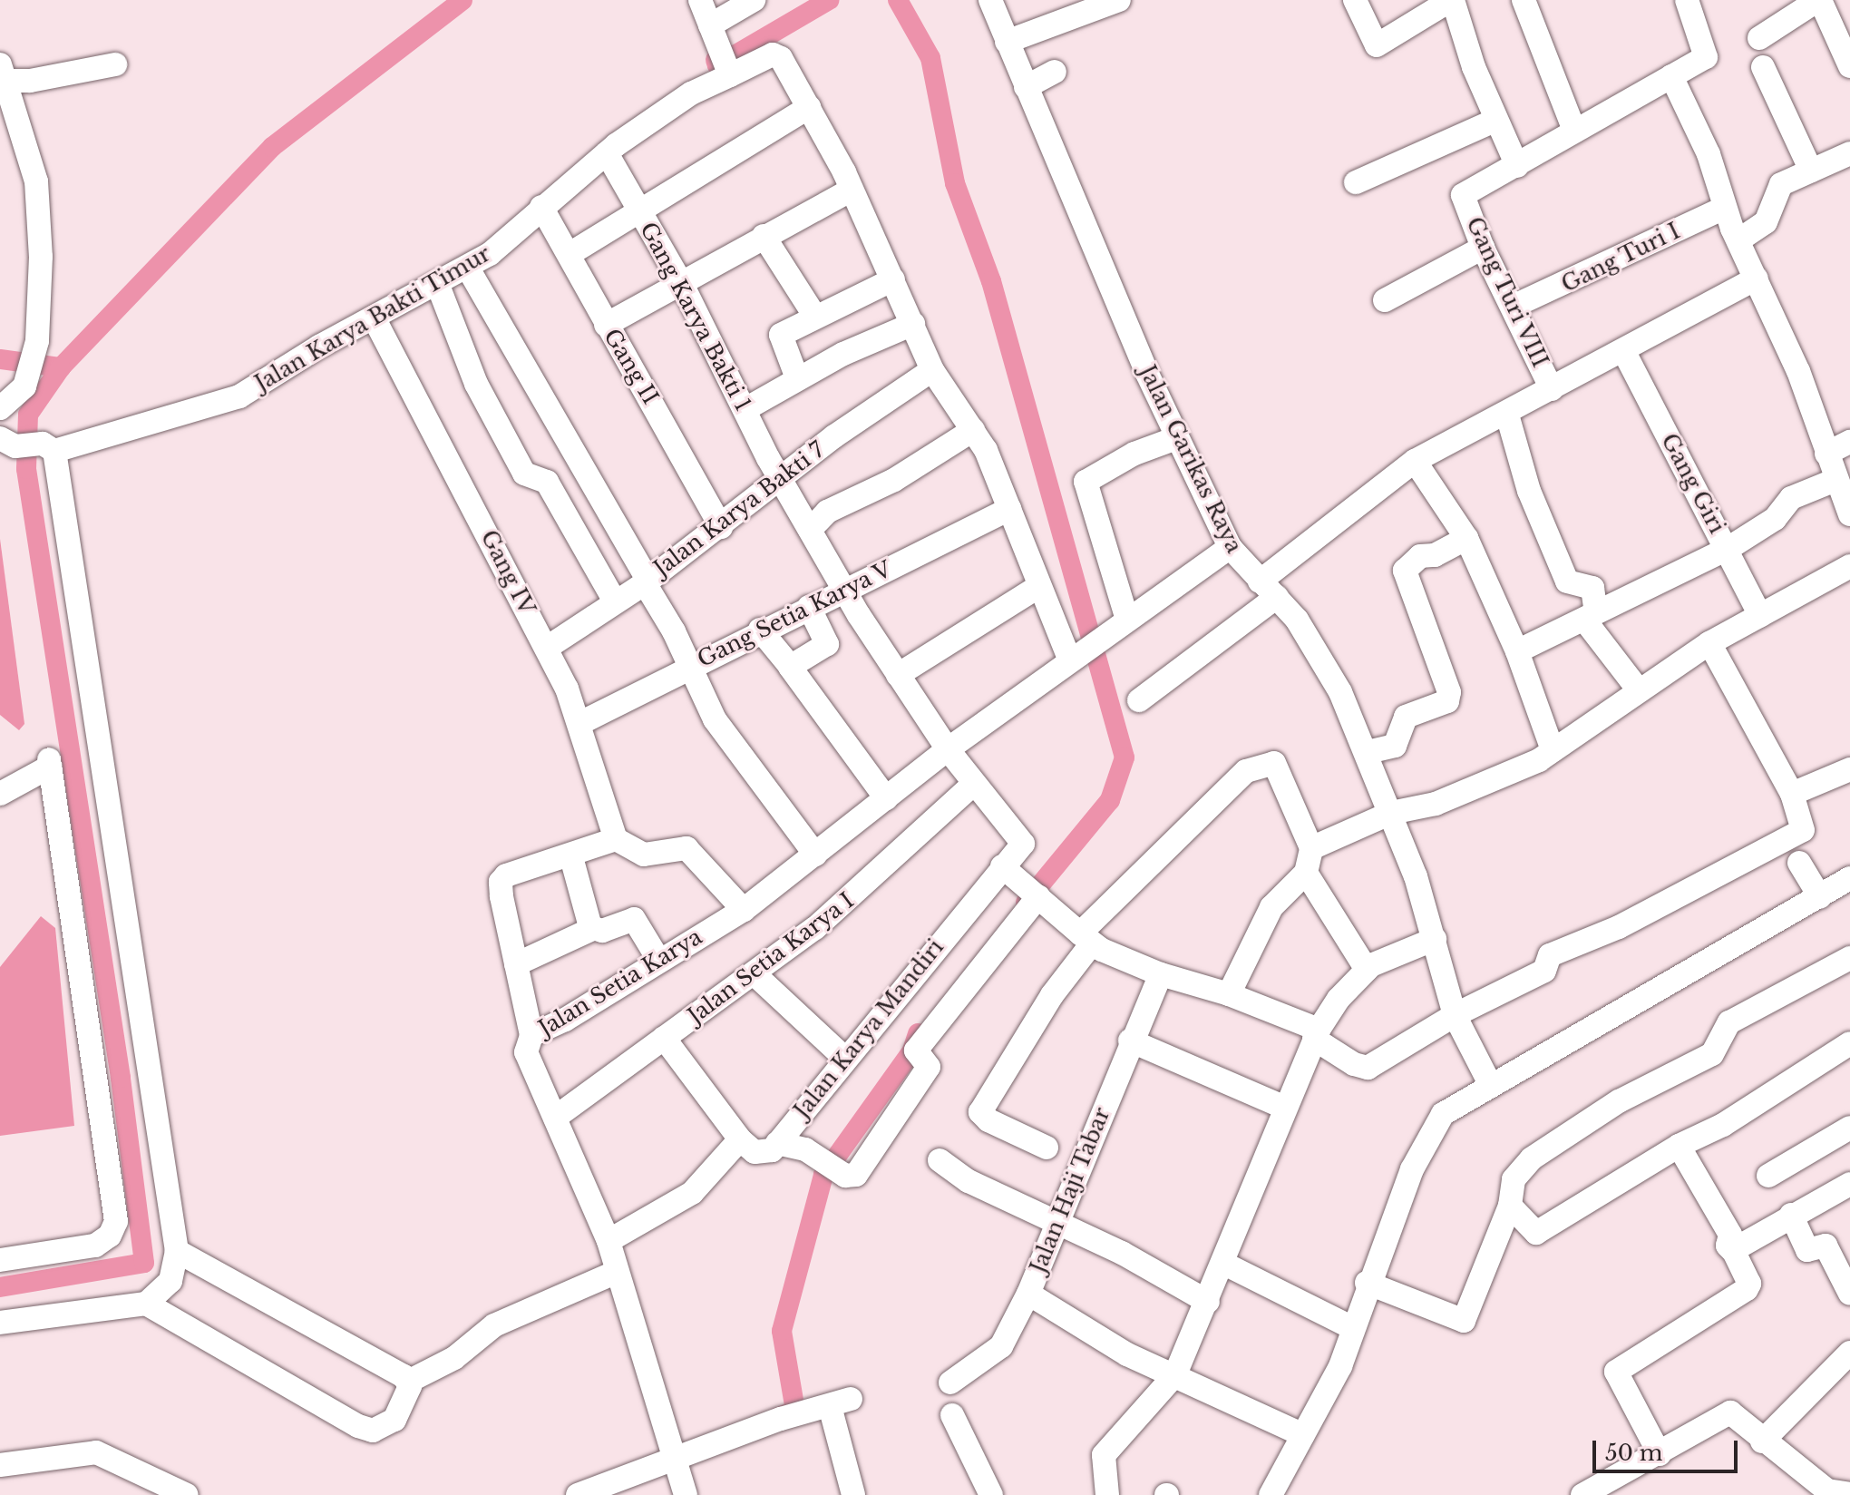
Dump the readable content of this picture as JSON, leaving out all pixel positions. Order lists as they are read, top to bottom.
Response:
{
  "streets": {
    "street": [
      "Gang Turi I",
      "Gang Turi VIII",
      "Gang Karya Bakti 1",
      "Jalan Karya Bakti Timur",
      "Gang II",
      "Jalan Garikas Raya",
      "Gang Giri",
      "Jalan Karya Bakti 7",
      "Gang IV",
      "Gang Setia Karya V",
      "Jalan Setia Karya I",
      "Jalan Setia Karya",
      "Jalan Karya Mandiri",
      "Jalan Haji Tabar"
    ]
  },
  "crossings": [
    ["Gang Turi I", "Gang Turi VIII"],
    ["Gang Karya Bakti 1", "Jalan Karya Bakti Timur"],
    ["Gang Karya Bakti 1", "Jalan Karya Bakti 7"],
    ["Gang Karya Bakti 1", "Gang Setia Karya V"],
    ["Gang Karya Bakti 1", "Jalan Karya Mandiri"],
    ["Jalan Karya Bakti Timur", "Gang II"],
    ["Jalan Karya Bakti Timur", "Jalan Karya Bakti 7"],
    ["Jalan Karya Bakti Timur", "Gang IV"],
    ["Jalan Karya Bakti Timur", "Gang Setia Karya V"],
    ["Jalan Karya Bakti Timur", "Jalan Setia Karya"],
    ["Gang II", "Jalan Karya Bakti 7"],
    ["Jalan Garikas Raya", "Jalan Setia Karya"],
    ["Jalan Karya Bakti 7", "Gang IV"],
    ["Gang IV", "Gang Setia Karya V"],
    ["Gang Setia Karya V", "Jalan Karya Mandiri"],
    ["Jalan Setia Karya I", "Jalan Setia Karya"],
    ["Jalan Setia Karya I", "Jalan Karya Mandiri"],
    ["Jalan Setia Karya", "Jalan Karya Mandiri"]
  ],
  "scale_bar": "50 m"
}
